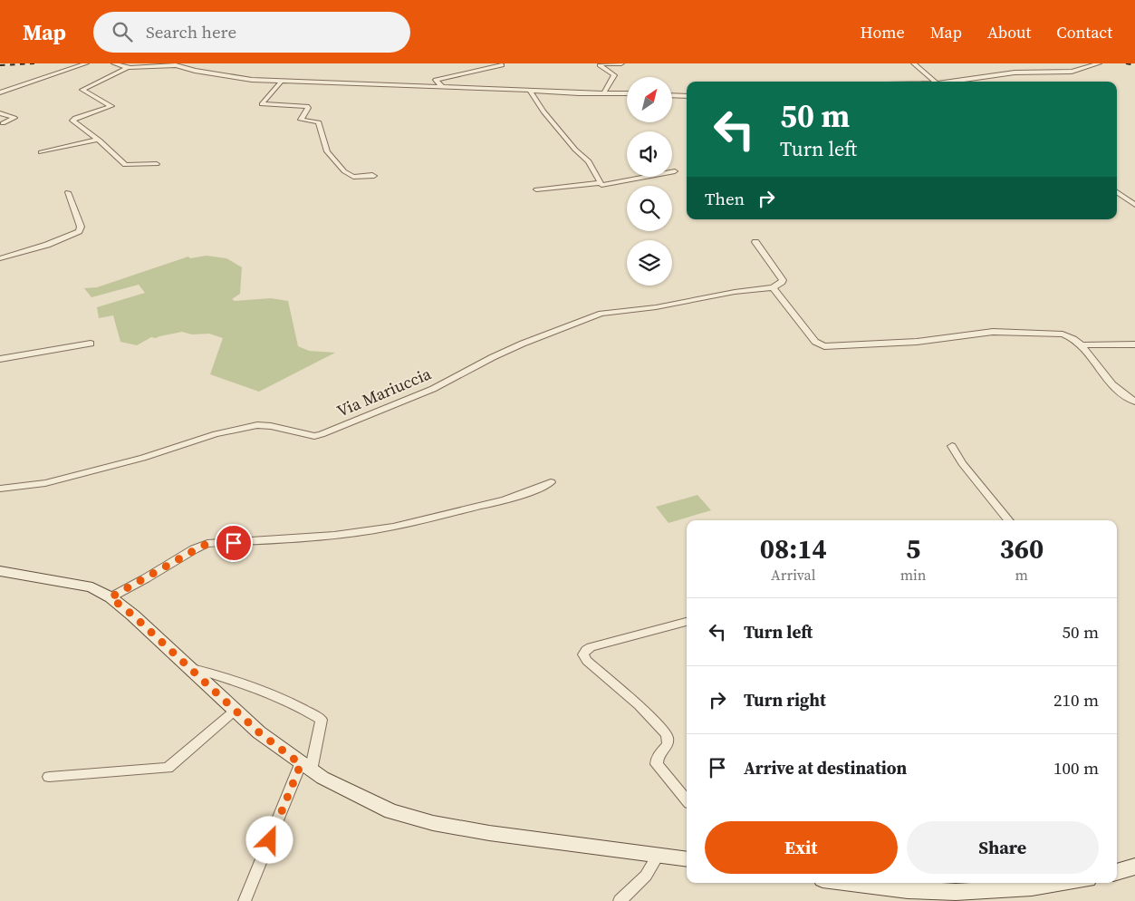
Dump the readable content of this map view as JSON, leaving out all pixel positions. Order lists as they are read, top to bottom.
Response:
{
  "streets": {
    "street": ["Via Mariuccia"]
  },
  "north": "top right",
  "page": {
    "header": "Map",
    "search": "Search here",
    "nav": [
      "Home",
      "Map",
      "About",
      "Contact"
    ],
    "turn": ["50 m", "Turn left"],
    "then": "Then",
    "eta": [
      "08:14",
      "Arrival",
      "5",
      "min",
      "360",
      "m"
    ],
    "list": [
      {
        "name": "Turn left",
        "value": "50 m"
      },
      {
        "name": "Turn right",
        "value": "210 m"
      },
      {
        "name": "Arrive at destination",
        "value": "100 m"
      }
    ],
    "buttons": ["Exit", "Share"]
  }
}
